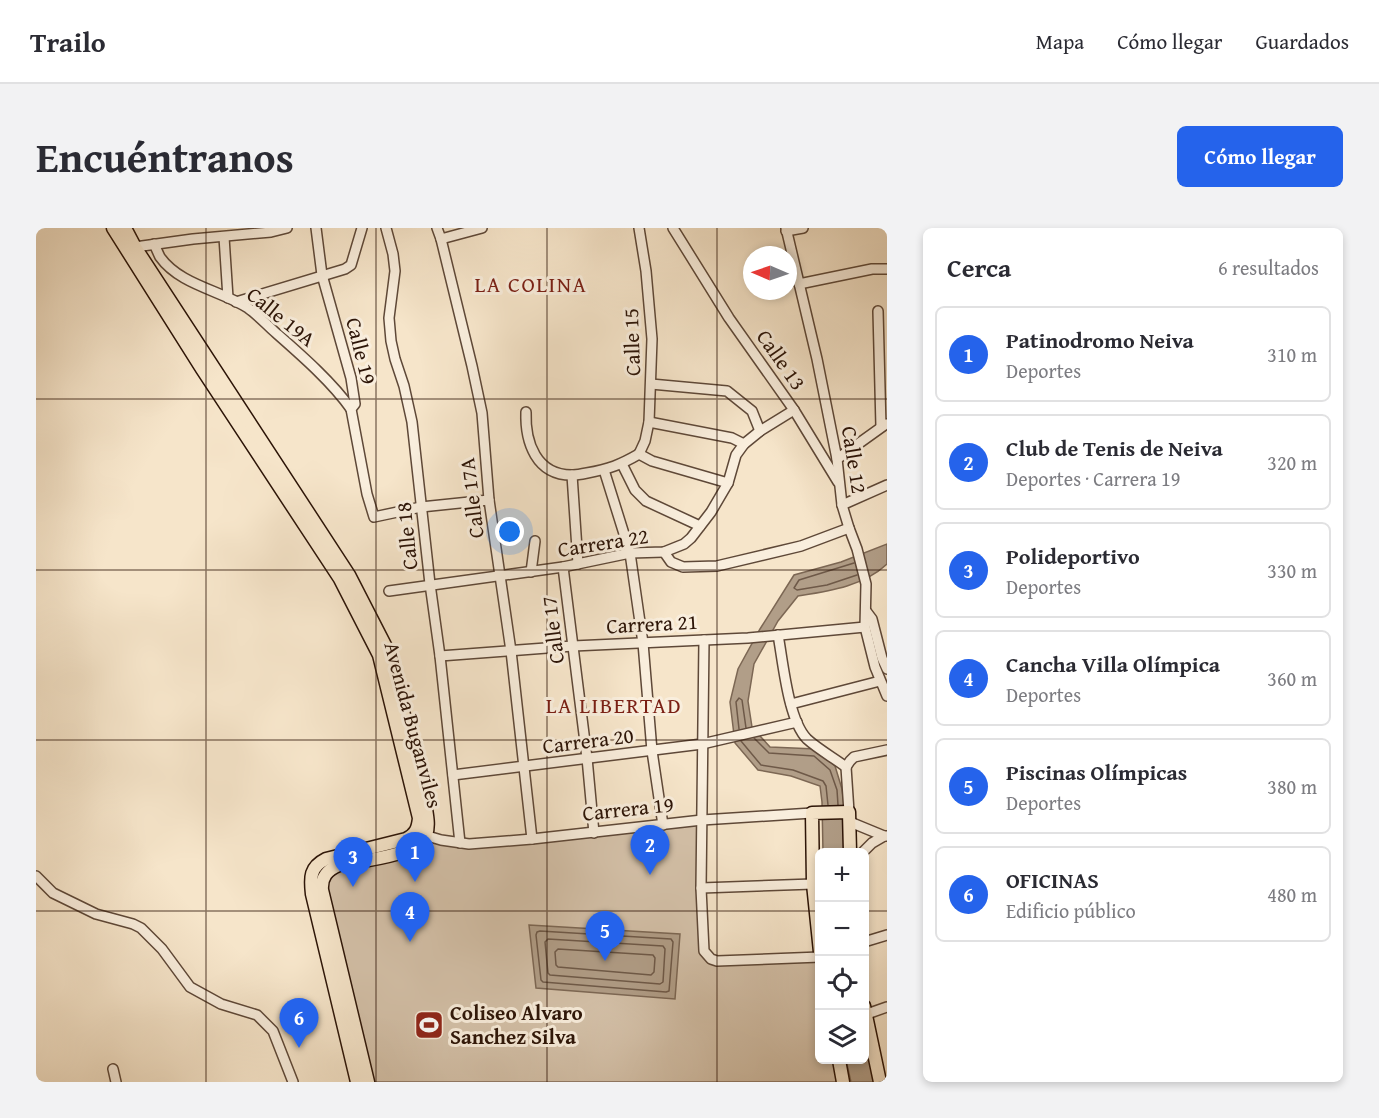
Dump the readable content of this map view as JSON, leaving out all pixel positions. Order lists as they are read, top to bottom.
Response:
{
  "streets": {
    "main road": ["Avenida Buganviles", "Carrera 19"],
    "street": [
      "Calle 19A",
      "Calle 15",
      "Calle 19",
      "Calle 13",
      "Calle 12",
      "Calle 17A",
      "Calle 18",
      "Carrera 22",
      "Carrera 21",
      "Calle 17",
      "Carrera 20"
    ]
  },
  "crossings": [
    ["Calle 19A", "Calle 19"],
    ["Calle 19", "Calle 18"],
    ["Calle 13", "Calle 12"],
    ["Calle 12", "Carrera 22"],
    ["Calle 12", "Carrera 21"],
    ["Calle 17A", "Carrera 22"],
    ["Calle 17A", "Carrera 21"],
    ["Calle 17A", "Carrera 20"],
    ["Calle 17A", "Carrera 19"],
    ["Calle 18", "Carrera 22"],
    ["Calle 18", "Carrera 21"],
    ["Calle 18", "Carrera 20"],
    ["Calle 18", "Carrera 19"],
    ["Carrera 22", "Calle 17"],
    ["Carrera 21", "Calle 17"],
    ["Calle 17", "Carrera 20"],
    ["Calle 17", "Carrera 19"],
    ["Avenida Buganviles", "Carrera 19"]
  ],
  "districts": ["LA COLINA", "LA LIBERTAD"],
  "places": {
    "sports": ["Coliseo Alvaro Sanchez Silva"]
  },
  "north": "left",
  "page": {
    "header": "Trailo",
    "nav": ["Mapa", "Cómo llegar", "Guardados"],
    "title": "Encuéntranos",
    "buttons": "Cómo llegar",
    "heading": ["Cerca", "6 resultados"],
    "list": [
      {
        "mark": "1",
        "name": "Patinodromo Neiva",
        "note": "Deportes",
        "value": "310 m"
      },
      {
        "mark": "2",
        "name": "Club de Tenis de Neiva",
        "note": "Deportes · Carrera 19",
        "value": "320 m"
      },
      {
        "mark": "3",
        "name": "Polideportivo",
        "note": "Deportes",
        "value": "330 m"
      },
      {
        "mark": "4",
        "name": "Cancha Villa Olímpica",
        "note": "Deportes",
        "value": "360 m"
      },
      {
        "mark": "5",
        "name": "Piscinas Olímpicas",
        "note": "Deportes",
        "value": "380 m"
      },
      {
        "mark": "6",
        "name": "OFICINAS",
        "note": "Edificio público",
        "value": "480 m"
      }
    ],
    "pins": [
      "2",
      "1",
      "3",
      "4",
      "5",
      "6"
    ],
    "map_buttons": ["+", "−"]
  }
}
